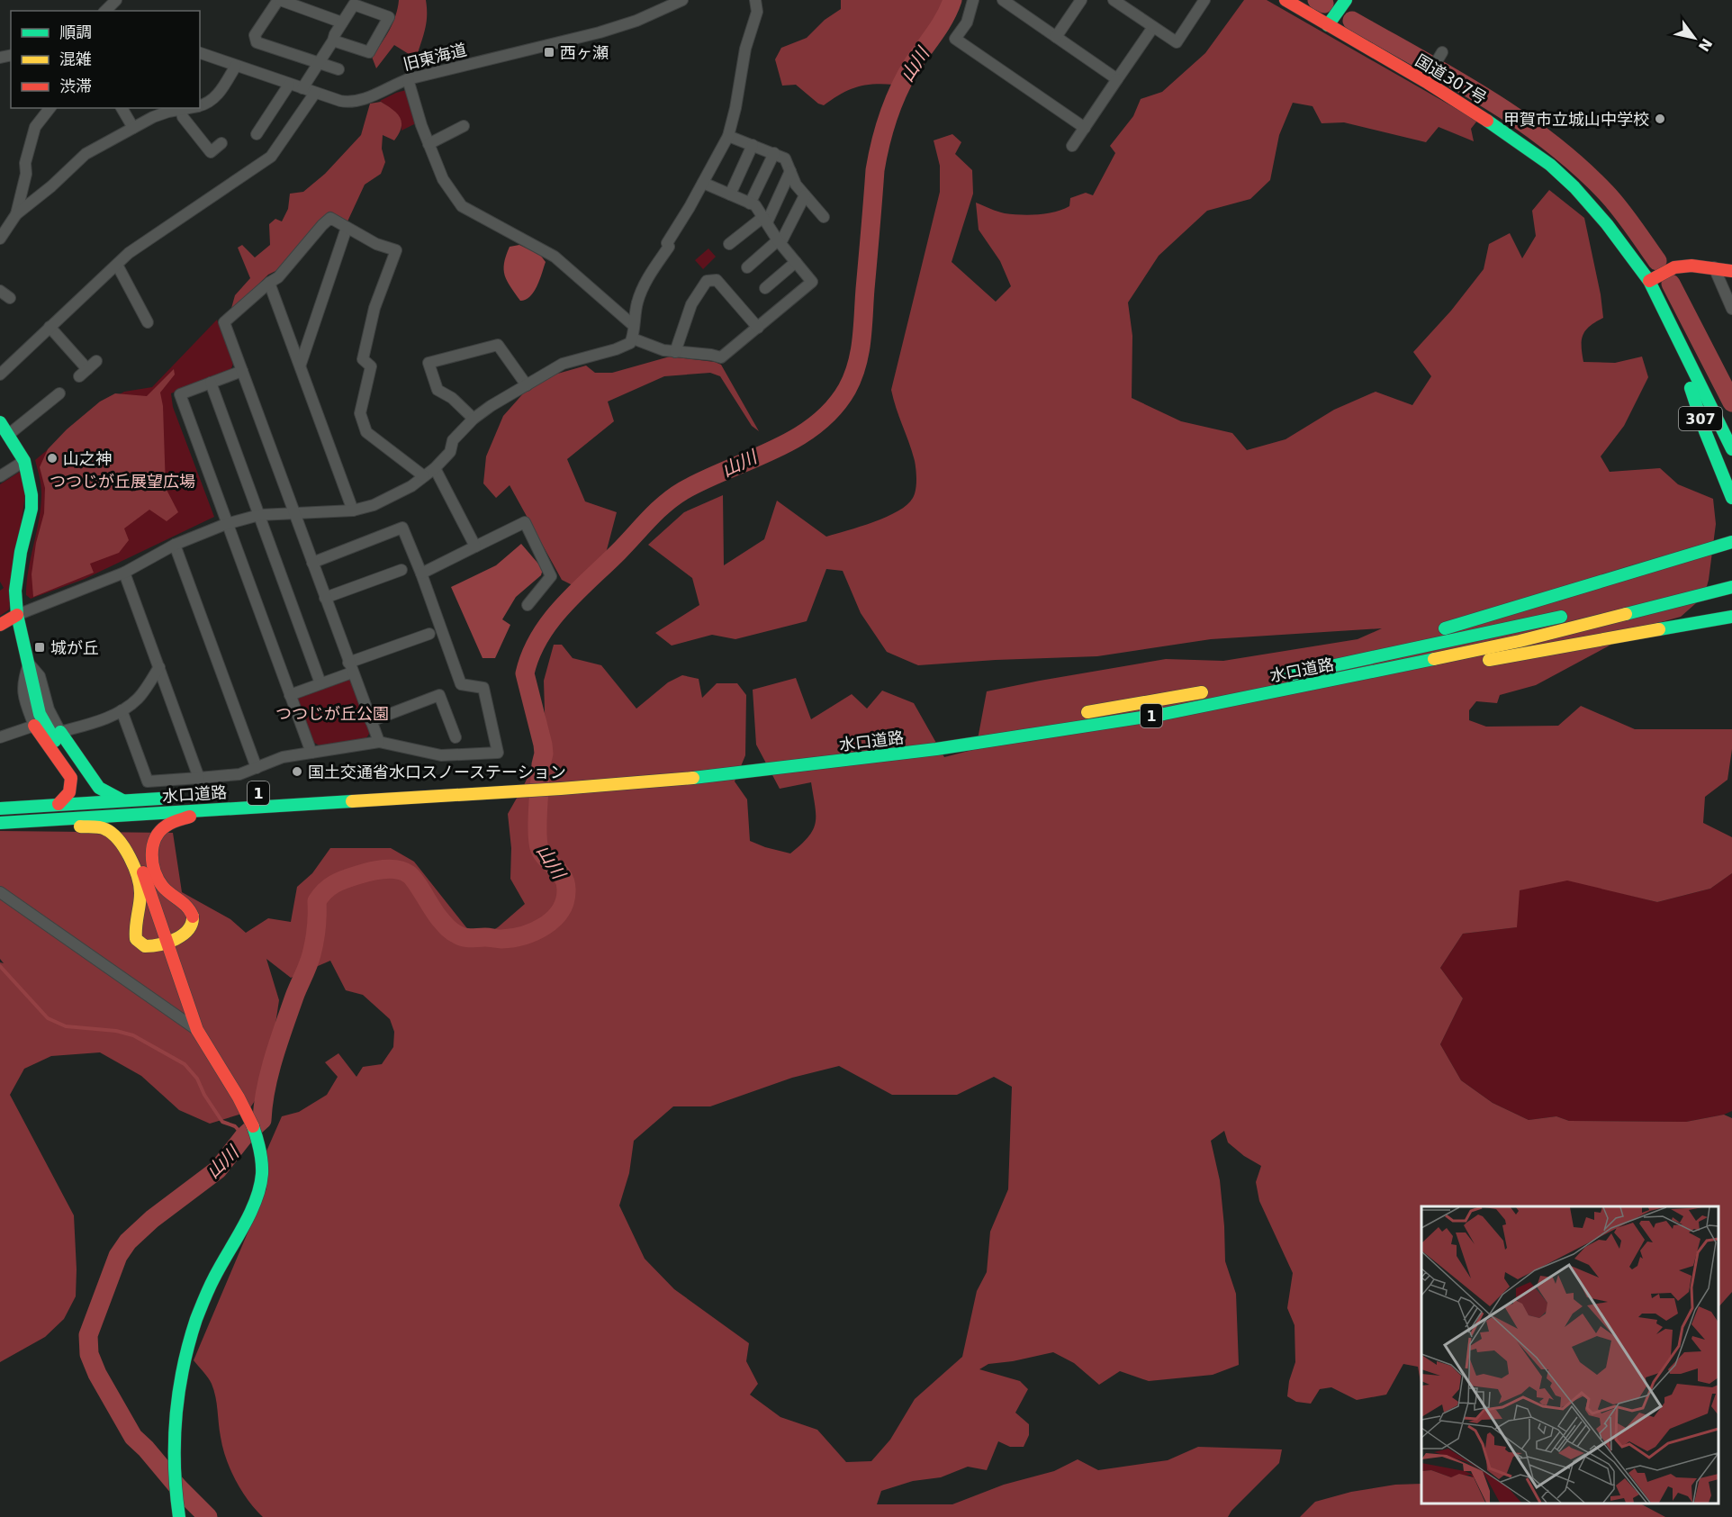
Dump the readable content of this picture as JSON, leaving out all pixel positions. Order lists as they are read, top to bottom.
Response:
{
  "streets": {
    "main road": [
      "国道307号",
      "307",
      "水口道路",
      "1"
    ],
    "street": ["旧東海道"]
  },
  "crossings": [
    ["水口道路", "1"]
  ],
  "water": ["山川"],
  "parks": ["つつじが丘展望広場", "つつじが丘公園"],
  "places": {
    "transit": ["西ヶ瀬", "城が丘"],
    "other": ["甲賀市立城山中学校", "山之神", "国土交通省水口スノーステーション"]
  },
  "legend": ["順調", "混雑", "渋滞"],
  "north": "bottom right"
}
